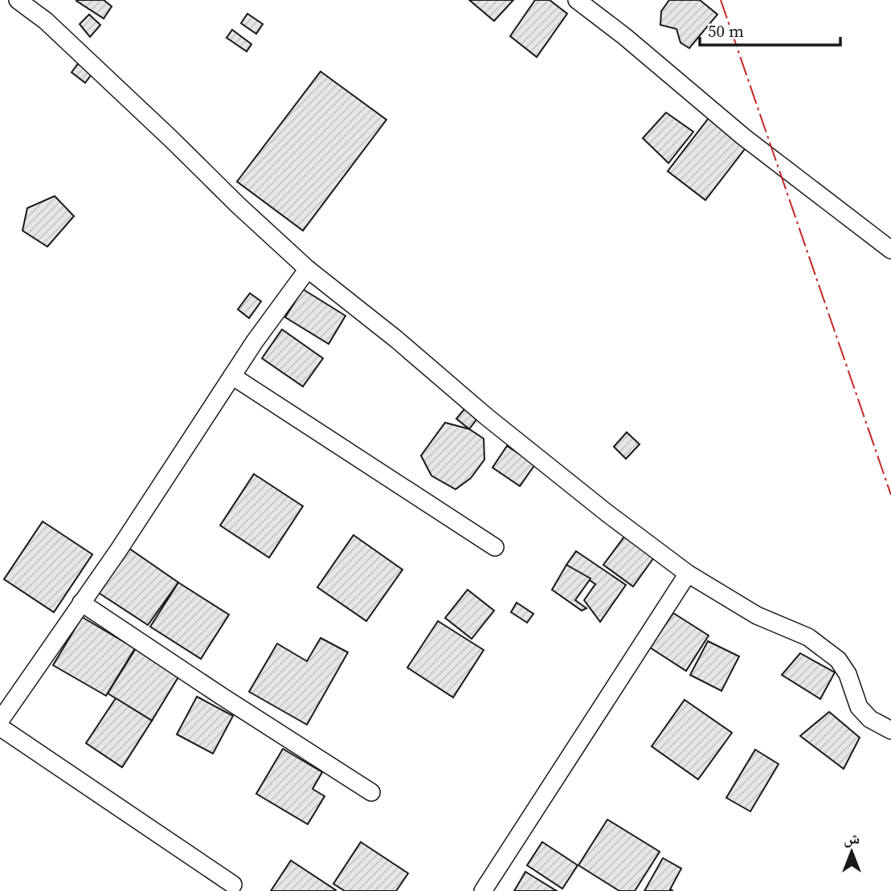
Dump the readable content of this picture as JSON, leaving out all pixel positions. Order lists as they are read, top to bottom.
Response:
{
  "scale_bar": "50 m",
  "north": "top"
}
